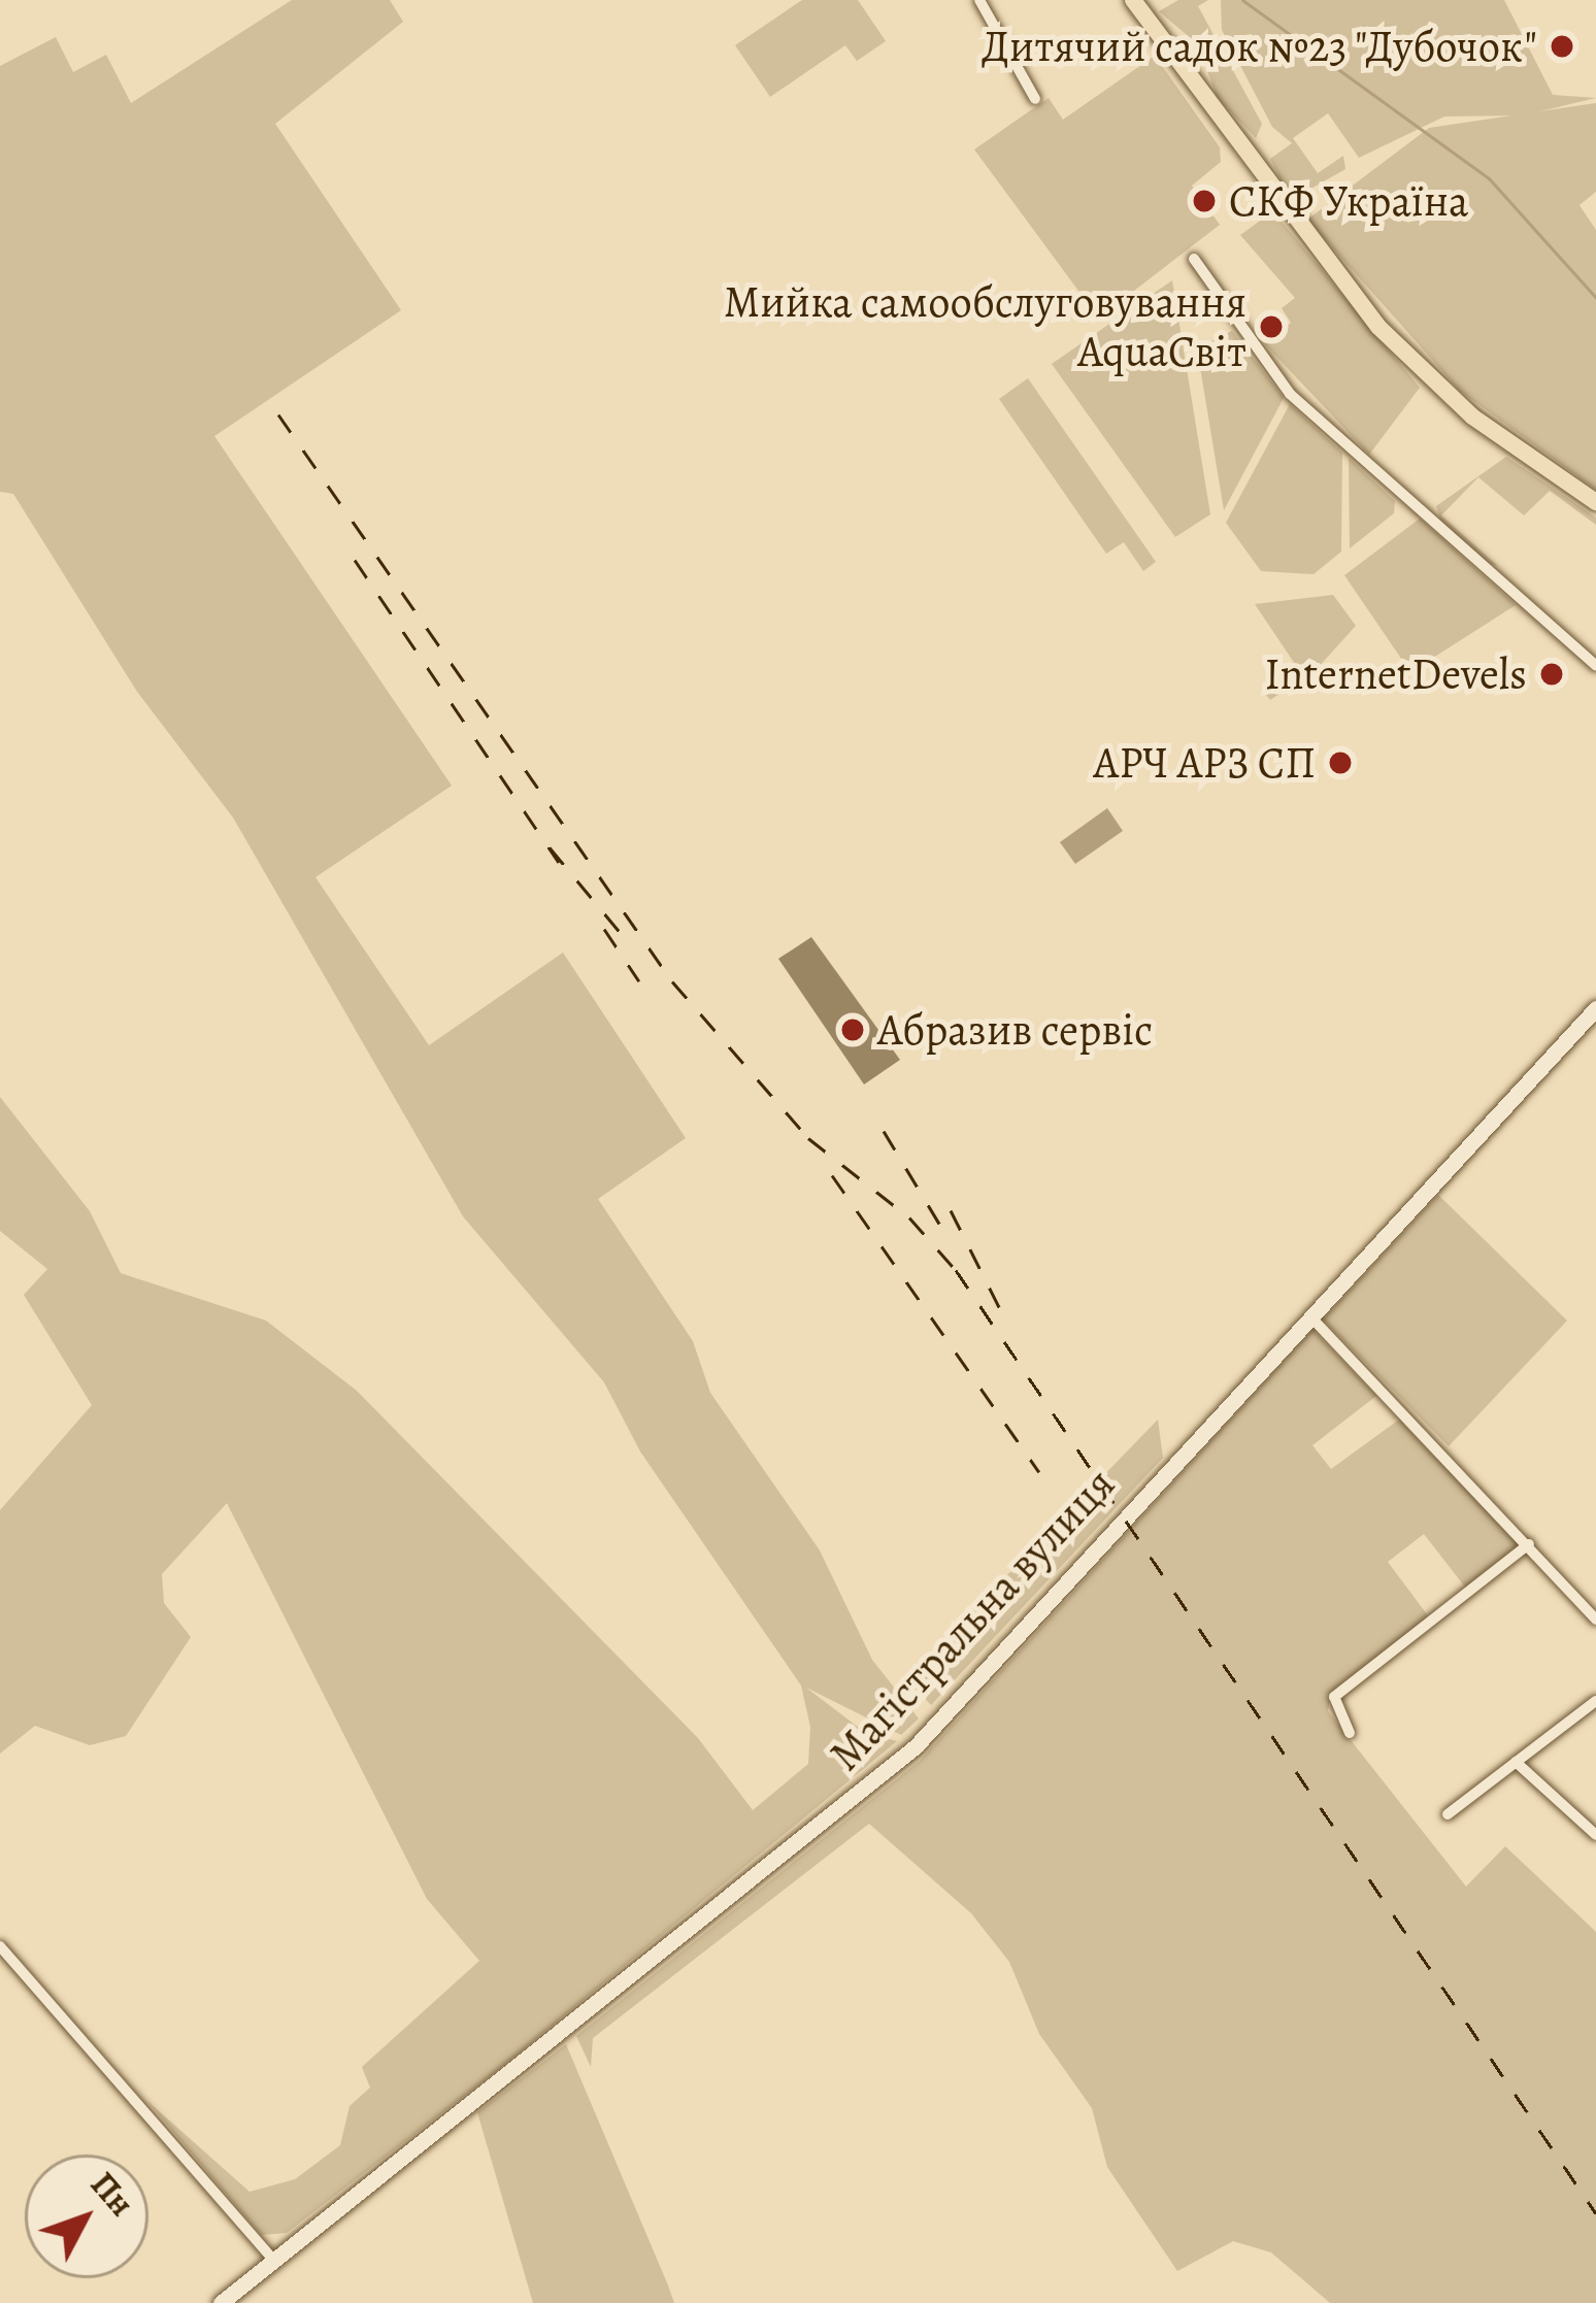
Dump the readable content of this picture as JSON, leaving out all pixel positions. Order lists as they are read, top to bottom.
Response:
{
  "streets": {
    "street": ["Магістральна вулиця"]
  },
  "places": [
    "Дитячий садок №23 \"Дубочок\"",
    "СКФ Україна",
    "Мийка самообслуговування AquaСвіт",
    "InternetDevels",
    "АРЧ АРЗ СП",
    "Абразив сервіс"
  ],
  "north": "top right"
}
